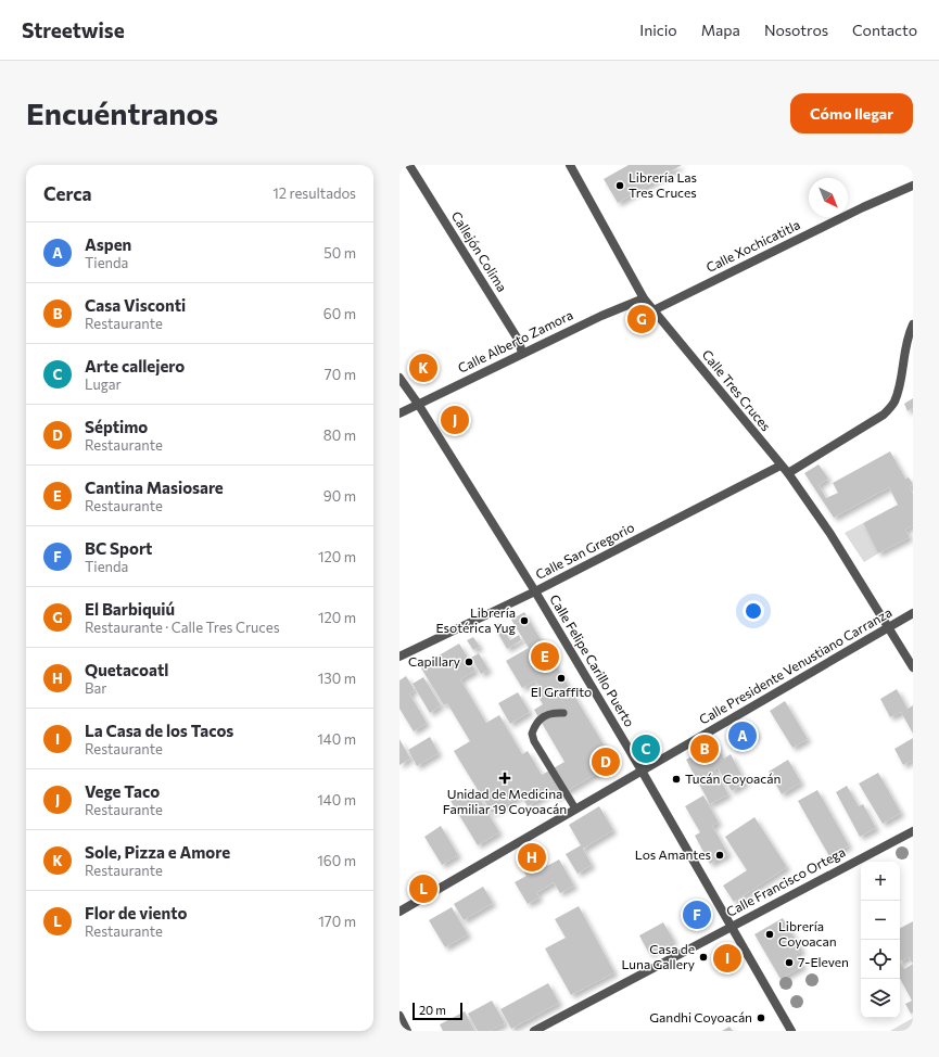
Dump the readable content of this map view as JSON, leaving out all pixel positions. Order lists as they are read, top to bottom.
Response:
{
  "streets": {
    "street": [
      "Calle Xochicatitla",
      "Callejón Colima",
      "Calle Alberto Zamora",
      "Calle Tres Cruces",
      "Calle San Gregorio",
      "Calle Felipe Carillo Puerto",
      "Calle Presidente Venustiano Carranza",
      "Calle Francisco Ortega"
    ]
  },
  "crossings": [
    ["Calle Xochicatitla", "Calle Tres Cruces"],
    ["Callejón Colima", "Calle Alberto Zamora"],
    ["Calle Alberto Zamora", "Calle Tres Cruces"],
    ["Calle Alberto Zamora", "Calle Felipe Carillo Puerto"],
    ["Calle Tres Cruces", "Calle San Gregorio"],
    ["Calle Tres Cruces", "Calle Presidente Venustiano Carranza"],
    ["Calle San Gregorio", "Calle Felipe Carillo Puerto"],
    ["Calle Felipe Carillo Puerto", "Calle Presidente Venustiano Carranza"],
    ["Calle Felipe Carillo Puerto", "Calle Francisco Ortega"]
  ],
  "places": {
    "other": [
      "Librería Las Tres Cruces",
      "Librería Esotérica Yug",
      "Capillary",
      "El Graffito",
      "Tucán Coyoacán",
      "Los Amantes",
      "Librería Coyoacan",
      "Casa de Luna Gallery",
      "7-Eleven",
      "Gandhi Coyoacán"
    ],
    "health": ["Unidad de Medicina Familiar 19 Coyoacán"]
  },
  "scale_bar": "20 m",
  "north": "bottom right",
  "page": {
    "header": "Streetwise",
    "nav": [
      "Inicio",
      "Mapa",
      "Nosotros",
      "Contacto"
    ],
    "buttons": "Cómo llegar",
    "title": "Encuéntranos",
    "heading": ["Cerca", "12 resultados"],
    "list": [
      {
        "mark": "A",
        "name": "Aspen",
        "note": "Tienda",
        "value": "50 m"
      },
      {
        "mark": "B",
        "name": "Casa Visconti",
        "note": "Restaurante",
        "value": "60 m"
      },
      {
        "mark": "C",
        "name": "Arte callejero",
        "note": "Lugar",
        "value": "70 m"
      },
      {
        "mark": "D",
        "name": "Séptimo",
        "note": "Restaurante",
        "value": "80 m"
      },
      {
        "mark": "E",
        "name": "Cantina Masiosare",
        "note": "Restaurante",
        "value": "90 m"
      },
      {
        "mark": "F",
        "name": "BC Sport",
        "note": "Tienda",
        "value": "120 m"
      },
      {
        "mark": "G",
        "name": "El Barbiquiú",
        "note": "Restaurante · Calle Tres Cruces",
        "value": "120 m"
      },
      {
        "mark": "H",
        "name": "Quetacoatl",
        "note": "Bar",
        "value": "130 m"
      },
      {
        "mark": "I",
        "name": "La Casa de los Tacos",
        "note": "Restaurante",
        "value": "140 m"
      },
      {
        "mark": "J",
        "name": "Vege Taco",
        "note": "Restaurante",
        "value": "140 m"
      },
      {
        "mark": "K",
        "name": "Sole, Pizza e Amore",
        "note": "Restaurante",
        "value": "160 m"
      },
      {
        "mark": "L",
        "name": "Flor de viento",
        "note": "Restaurante",
        "value": "170 m"
      }
    ],
    "pins": [
      "G",
      "K",
      "J",
      "E",
      "A",
      "B",
      "C",
      "D",
      "H",
      "L",
      "F",
      "I"
    ],
    "map_buttons": ["+", "−"],
    "scale": "20 m"
  }
}
